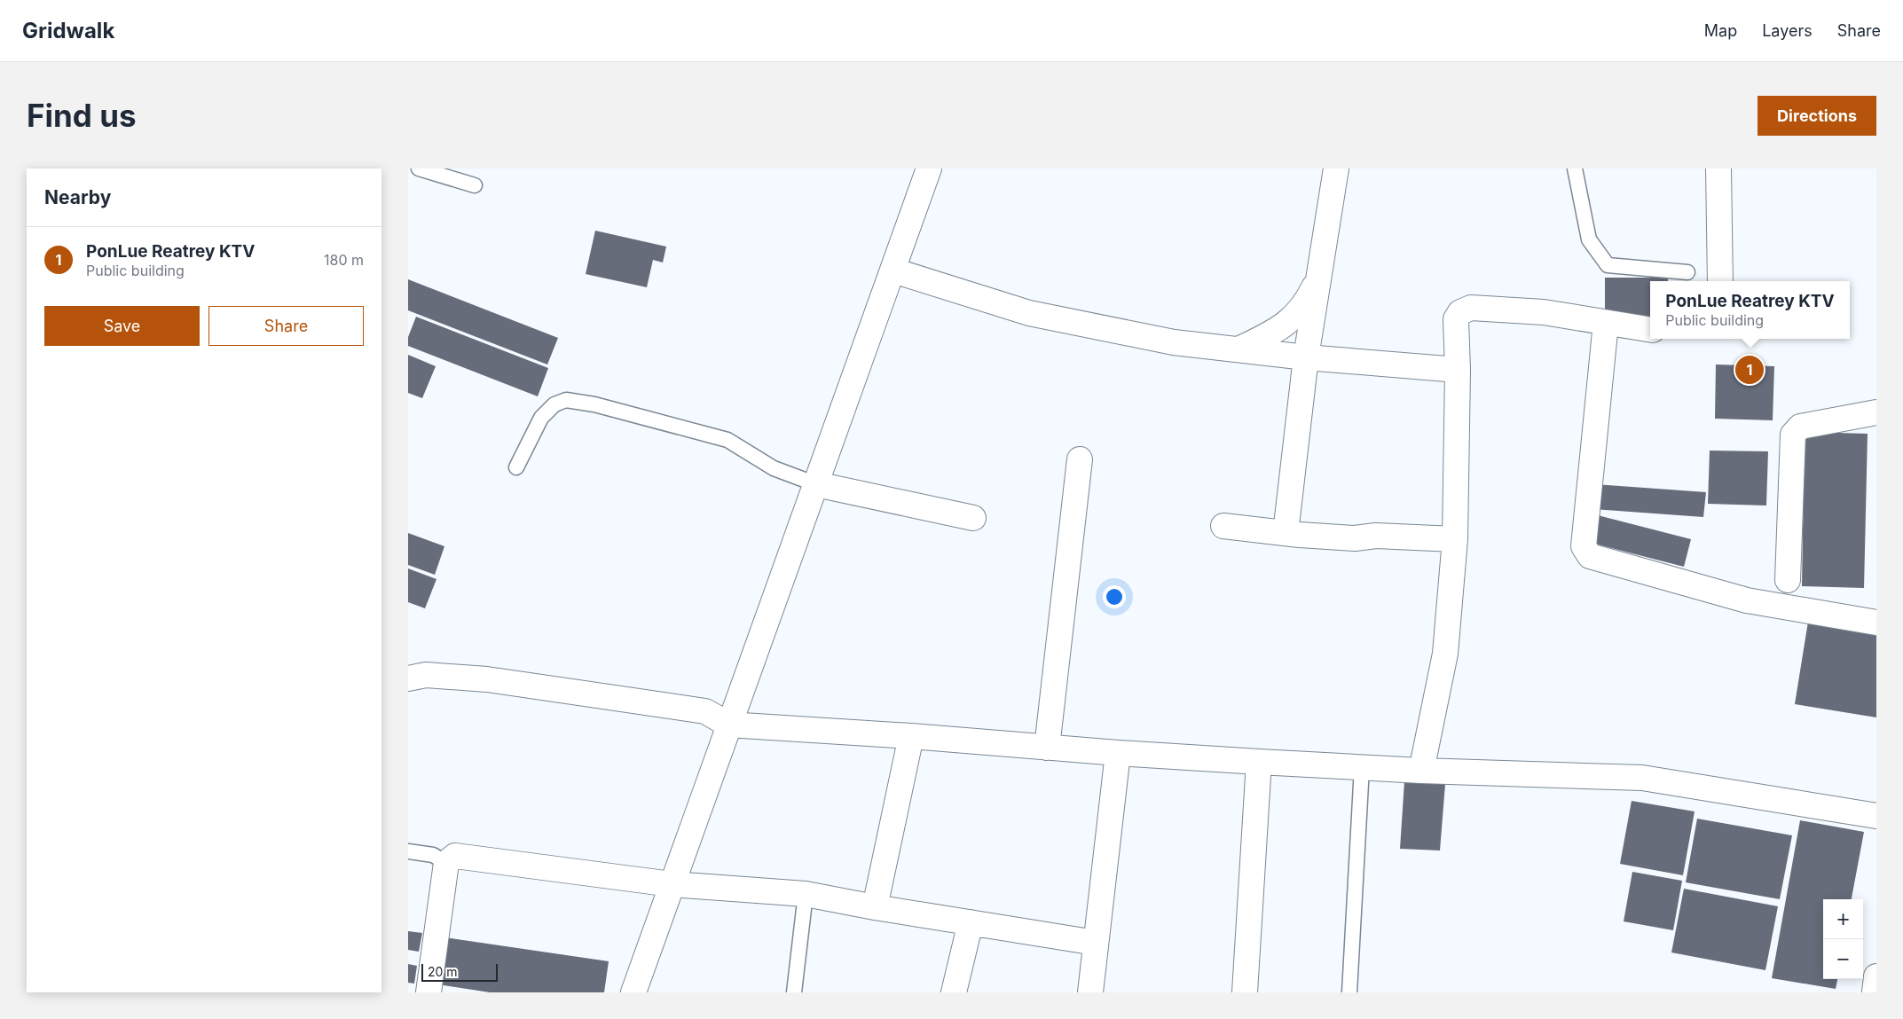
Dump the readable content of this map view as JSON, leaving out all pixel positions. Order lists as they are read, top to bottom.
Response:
{
  "scale_bar": "20 m",
  "page": {
    "header": "Gridwalk",
    "nav": ["Map", "Layers", "Share"],
    "buttons": [
      "Directions",
      ["Save", "Share"]
    ],
    "title": "Find us",
    "heading": "Nearby",
    "list": [
      {
        "mark": "1",
        "name": "PonLue Reatrey KTV",
        "note": "Public building",
        "value": "180 m"
      }
    ],
    "popup": ["PonLue Reatrey KTV", "Public building"],
    "pins": "1",
    "map_buttons": ["+", "−"],
    "scale": "20 m"
  }
}
